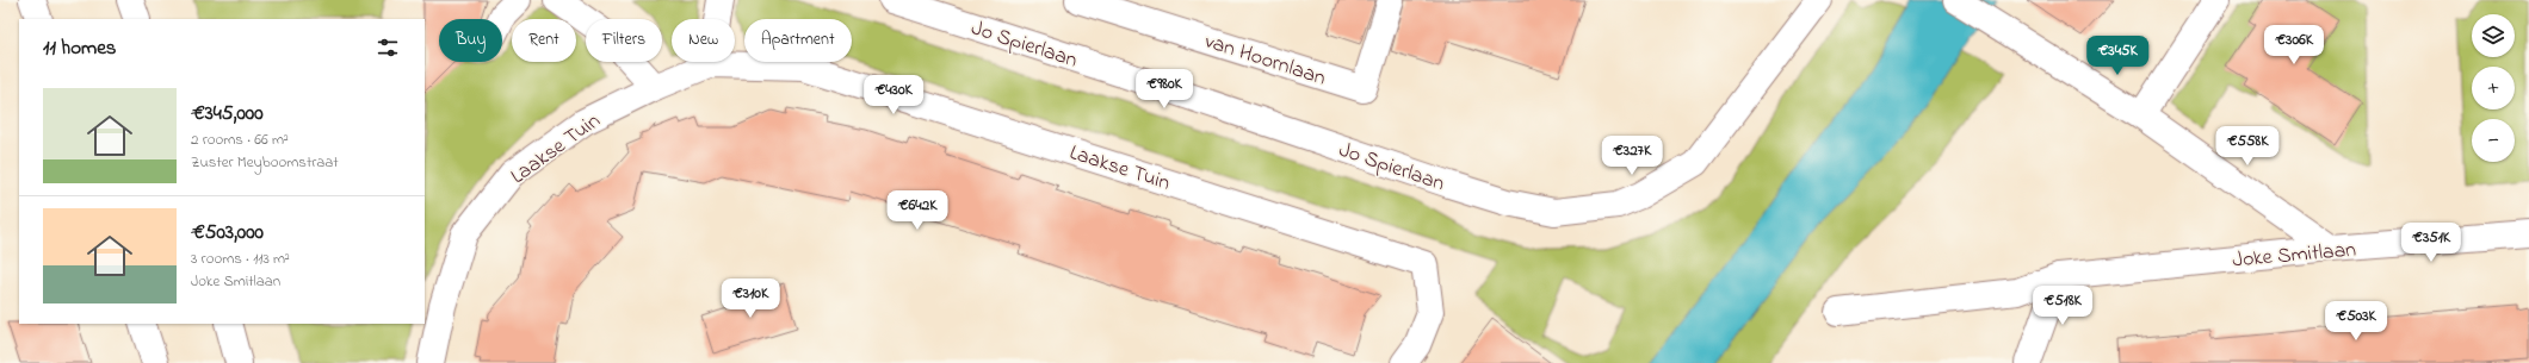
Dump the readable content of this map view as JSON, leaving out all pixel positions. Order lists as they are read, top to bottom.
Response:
{
  "streets": {
    "street": [
      "Jo Spierlaan",
      "van Hoornlaan",
      "Laakse Tuin",
      "Joke Smitlaan"
    ]
  },
  "page": {
    "map_buttons": ["+", "−"],
    "chip": [
      "Buy",
      "Rent",
      "Filters",
      "New",
      "Apartment"
    ],
    "heading": "11 homes",
    "price": [
      "€306K",
      "€345K",
      "€980K",
      "€430K",
      "€558K",
      "€327K",
      "€642K",
      "€351K",
      "€310K",
      "€518K",
      "€503K"
    ],
    "list": [
      {
        "name": "€345,000",
        "note": "2 rooms · 66 m² · Zuster Meyboomstraat"
      },
      {
        "name": "€503,000",
        "note": "3 rooms · 113 m² · Joke Smitlaan"
      }
    ]
  }
}
